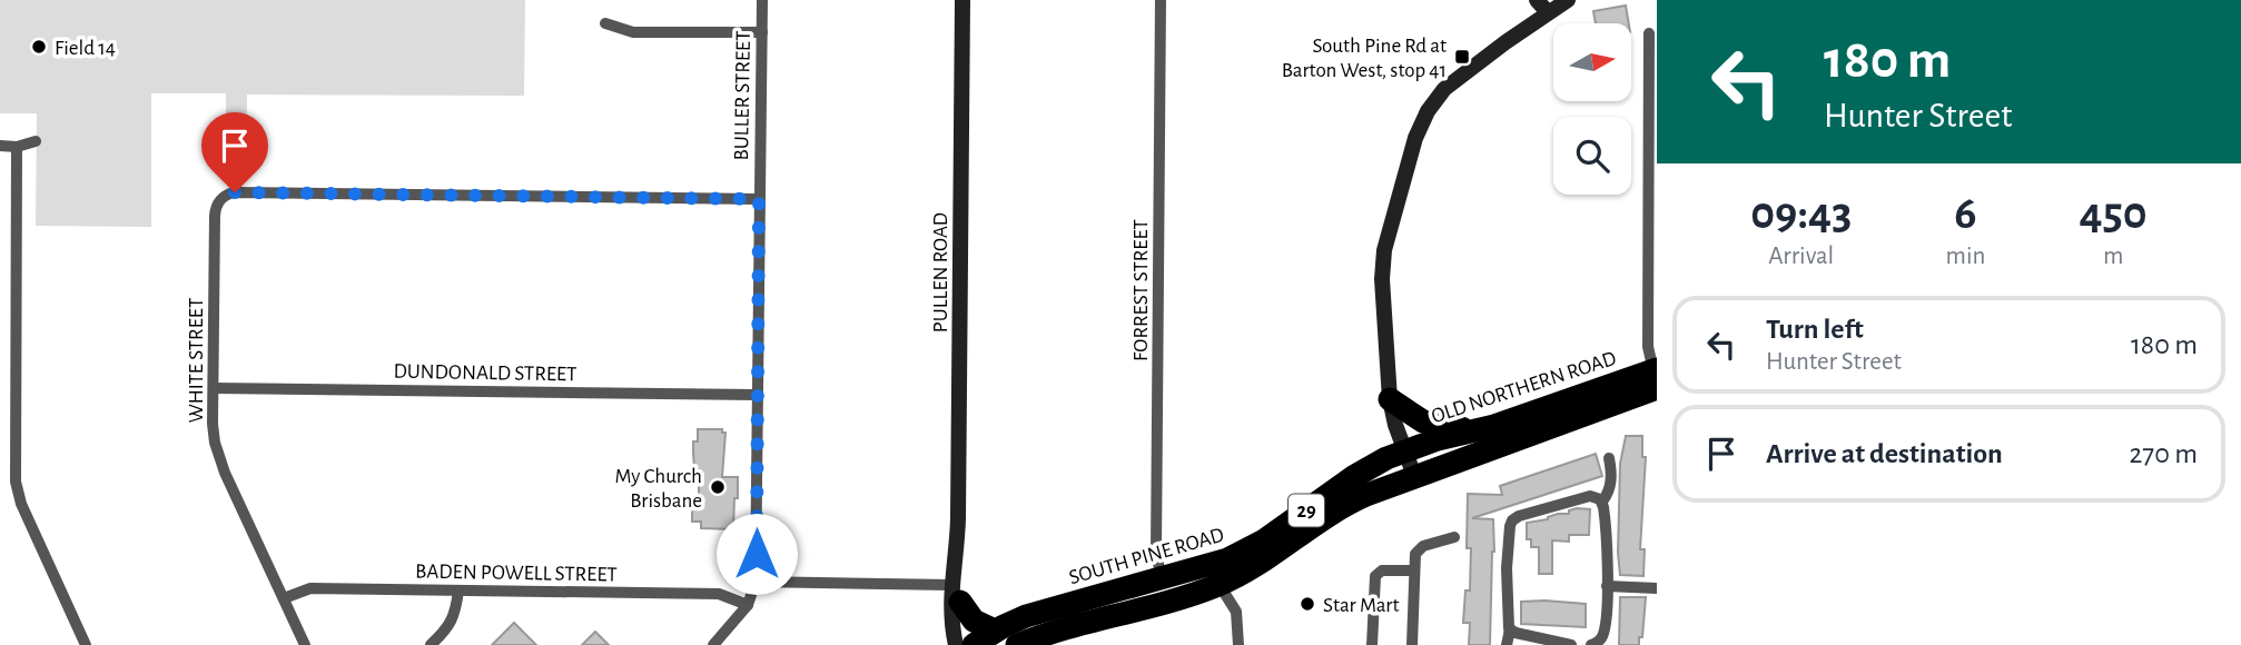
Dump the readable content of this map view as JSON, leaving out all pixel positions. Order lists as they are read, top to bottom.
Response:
{
  "streets": {
    "highway": ["OLD NORTHERN ROAD", "29", "SOUTH PINE ROAD"],
    "street": [
      "BULLER STREET",
      "PULLEN ROAD",
      "FORREST STREET",
      "WHITE STREET",
      "DUNDONALD STREET",
      "BADEN POWELL STREET"
    ]
  },
  "crossings": [
    ["BULLER STREET", "WHITE STREET"],
    ["BULLER STREET", "DUNDONALD STREET"],
    ["BULLER STREET", "BADEN POWELL STREET"],
    ["PULLEN ROAD", "SOUTH PINE ROAD"],
    ["FORREST STREET", "SOUTH PINE ROAD"],
    ["WHITE STREET", "DUNDONALD STREET"],
    ["WHITE STREET", "BADEN POWELL STREET"],
    ["OLD NORTHERN ROAD", "SOUTH PINE ROAD"]
  ],
  "places": {
    "other": ["Field 14", "My Church Brisbane", "Star Mart"],
    "transit": ["South Pine Rd at Barton West, stop 41"]
  },
  "north": "right",
  "page": {
    "turn": ["180 m", "Hunter Street"],
    "eta": [
      "09:43",
      "Arrival",
      "6",
      "min",
      "450",
      "m"
    ],
    "list": [
      {
        "name": "Turn left",
        "note": "Hunter Street",
        "value": "180 m"
      },
      {
        "name": "Arrive at destination",
        "value": "270 m"
      }
    ]
  }
}
